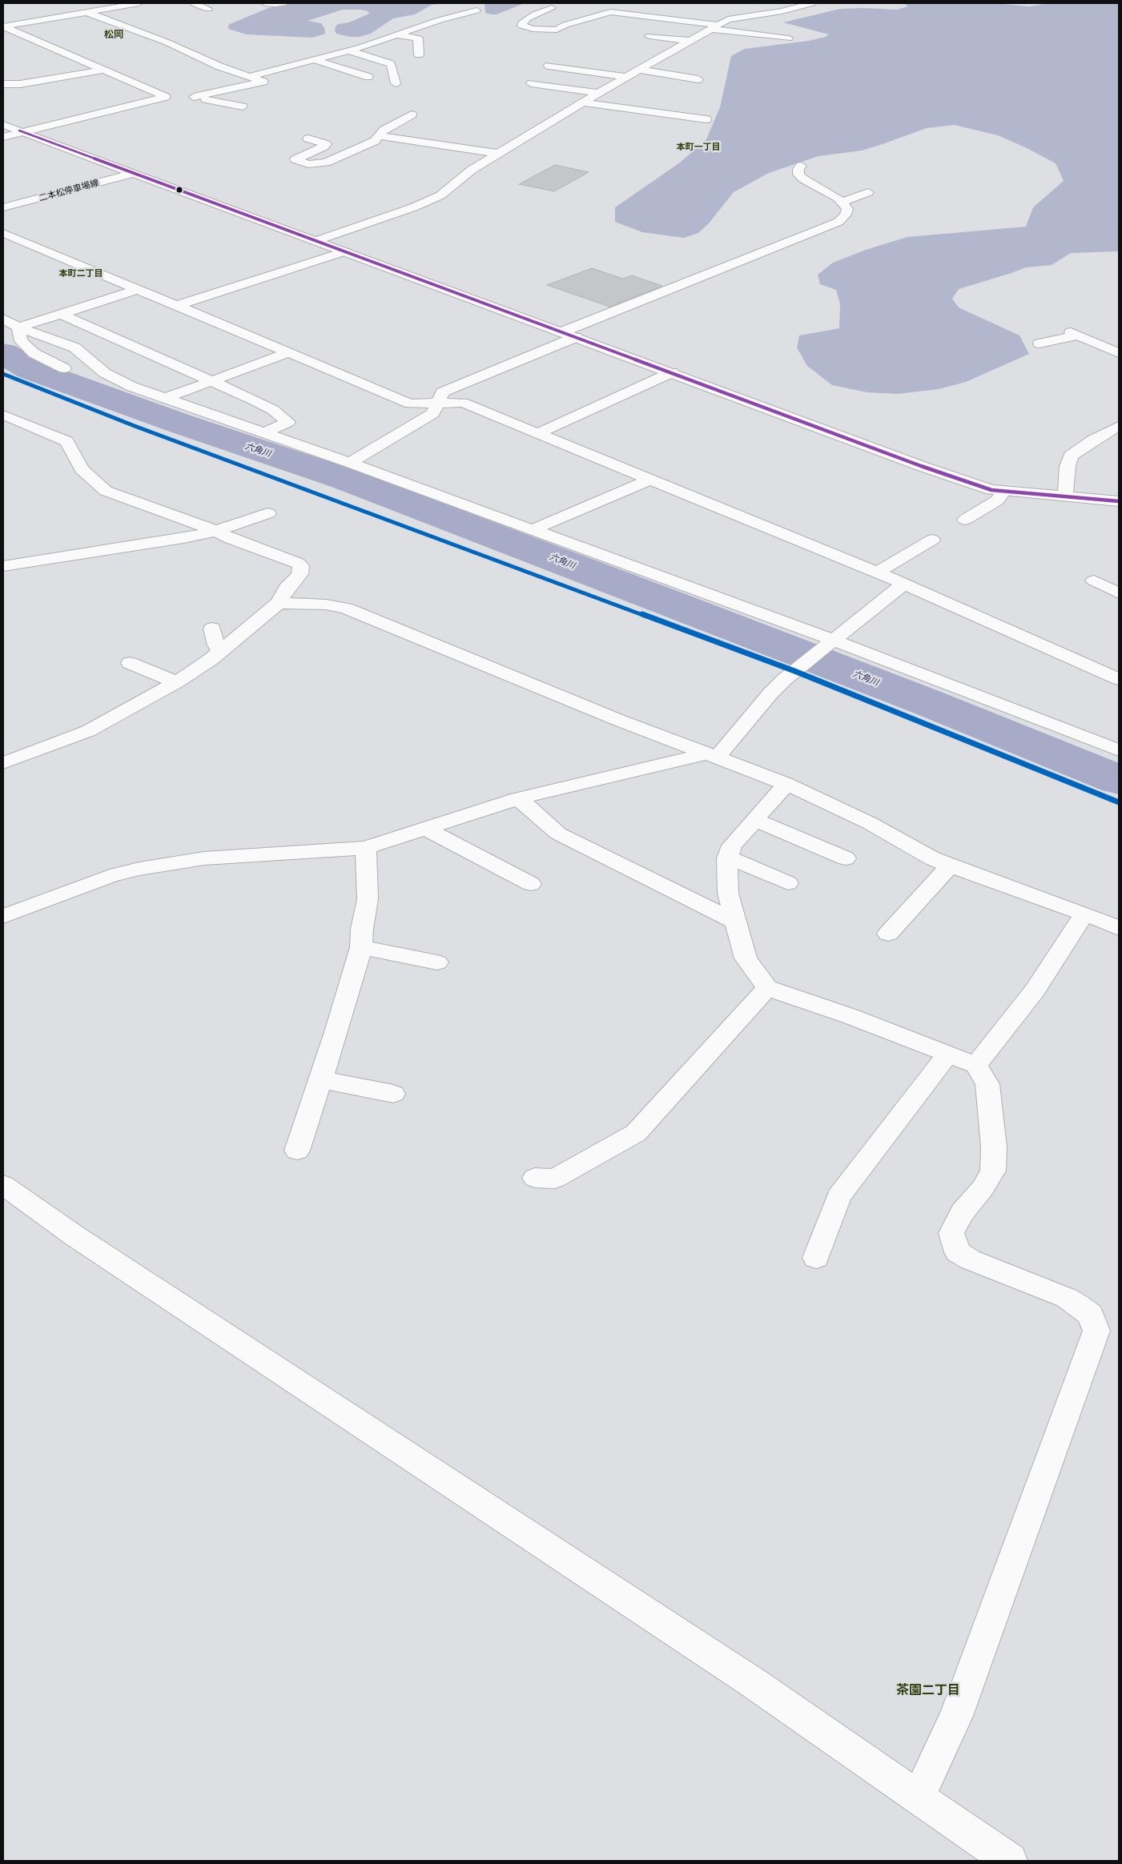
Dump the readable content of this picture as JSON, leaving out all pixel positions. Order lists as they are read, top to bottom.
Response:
{
  "streets": {
    "street": ["二本松停車場線"]
  },
  "districts": [
    "松岡",
    "本町一丁目",
    "本町二丁目",
    "茶園二丁目"
  ],
  "water": ["六角川"]
}
